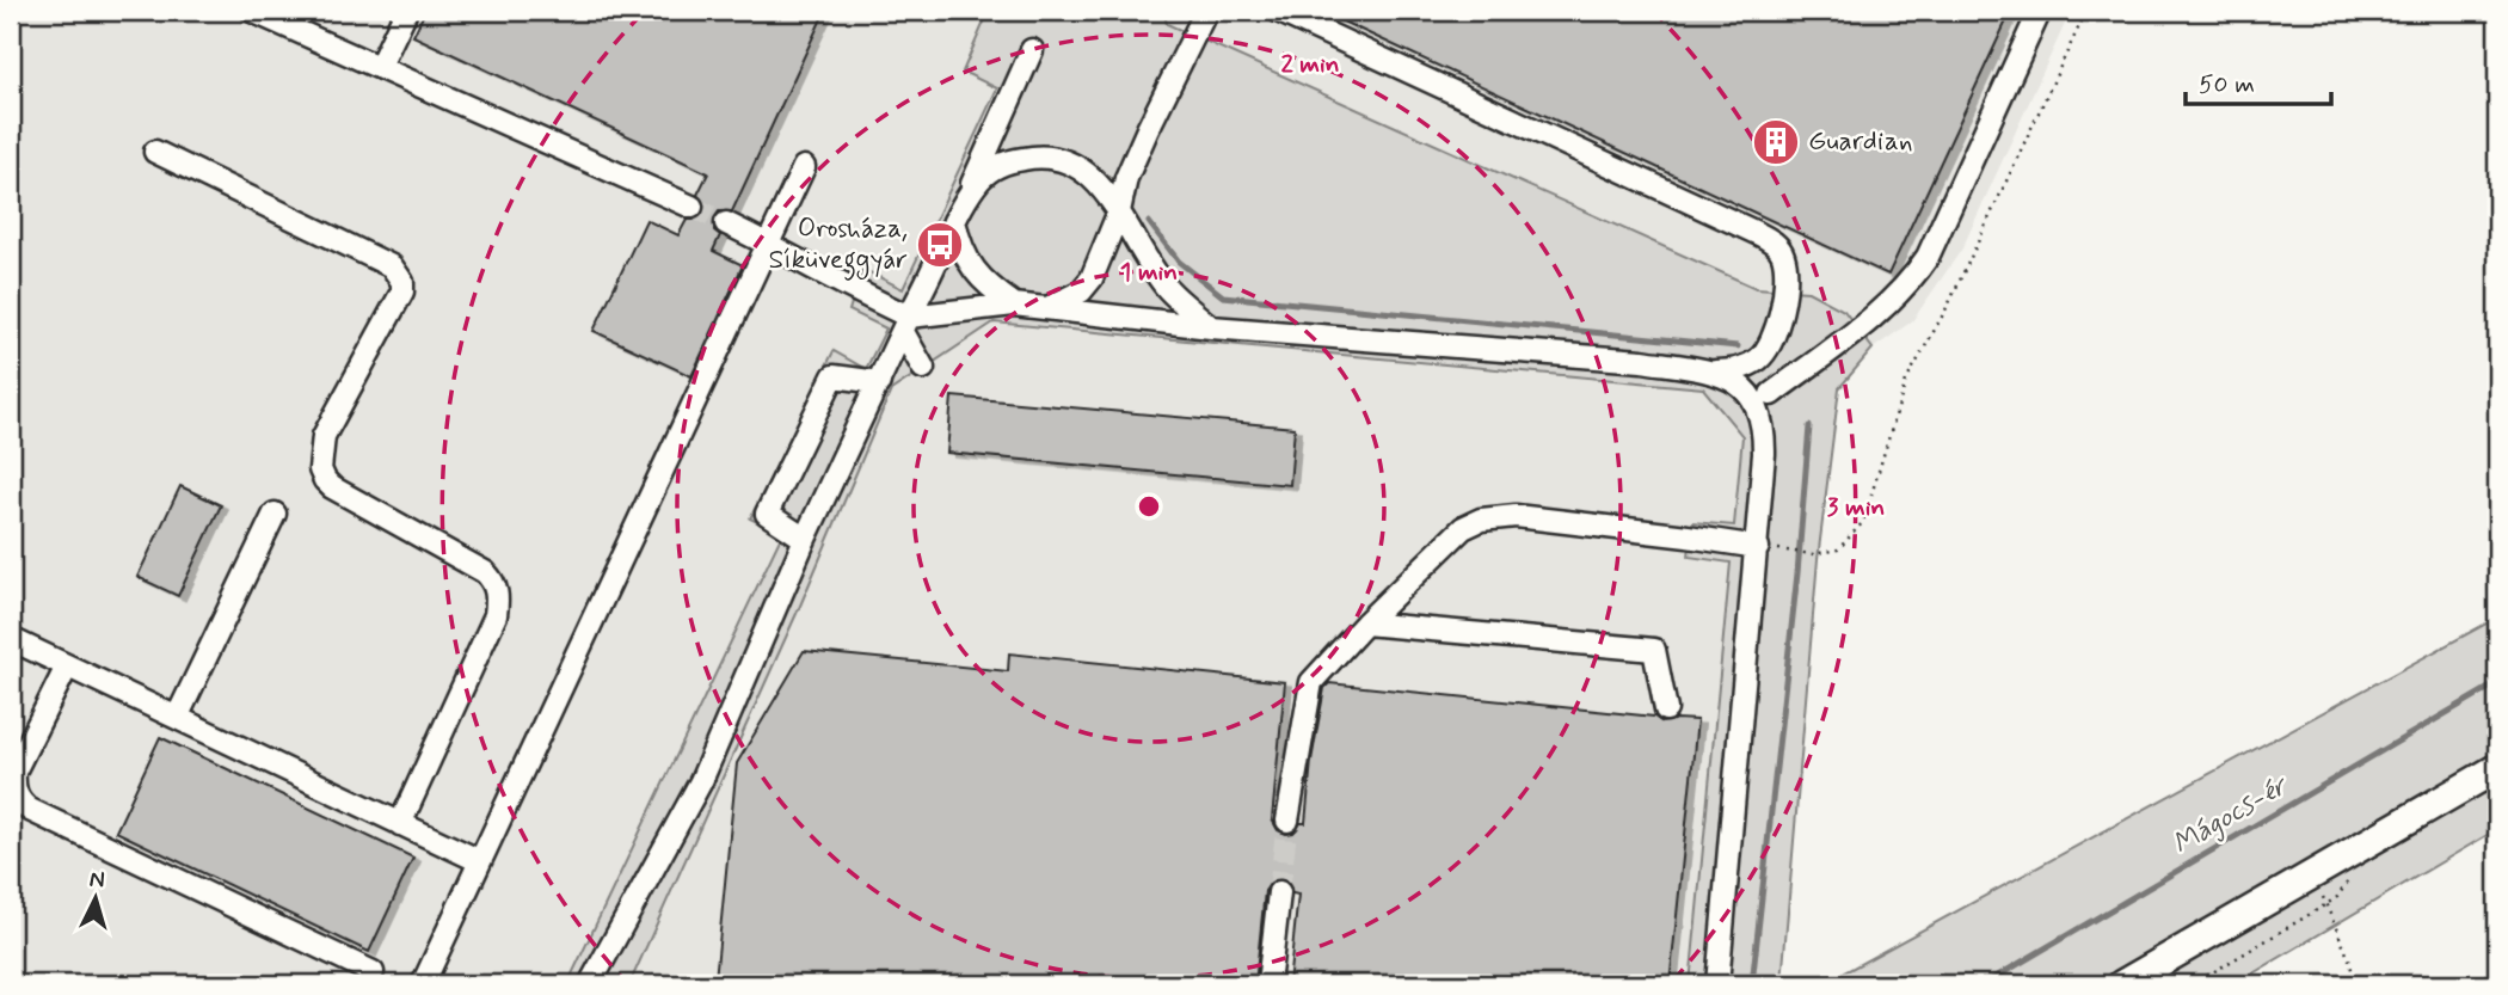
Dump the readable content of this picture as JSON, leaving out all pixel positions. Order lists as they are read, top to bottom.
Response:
{
  "water": ["Mágocs-ér"],
  "places": {
    "building": ["Guardian"],
    "bus stop": ["Orosháza, Síküveggyár"]
  },
  "scale_bar": "50 m",
  "north": "top",
  "rings": ["2 min", "1 min", "3 min"]
}
